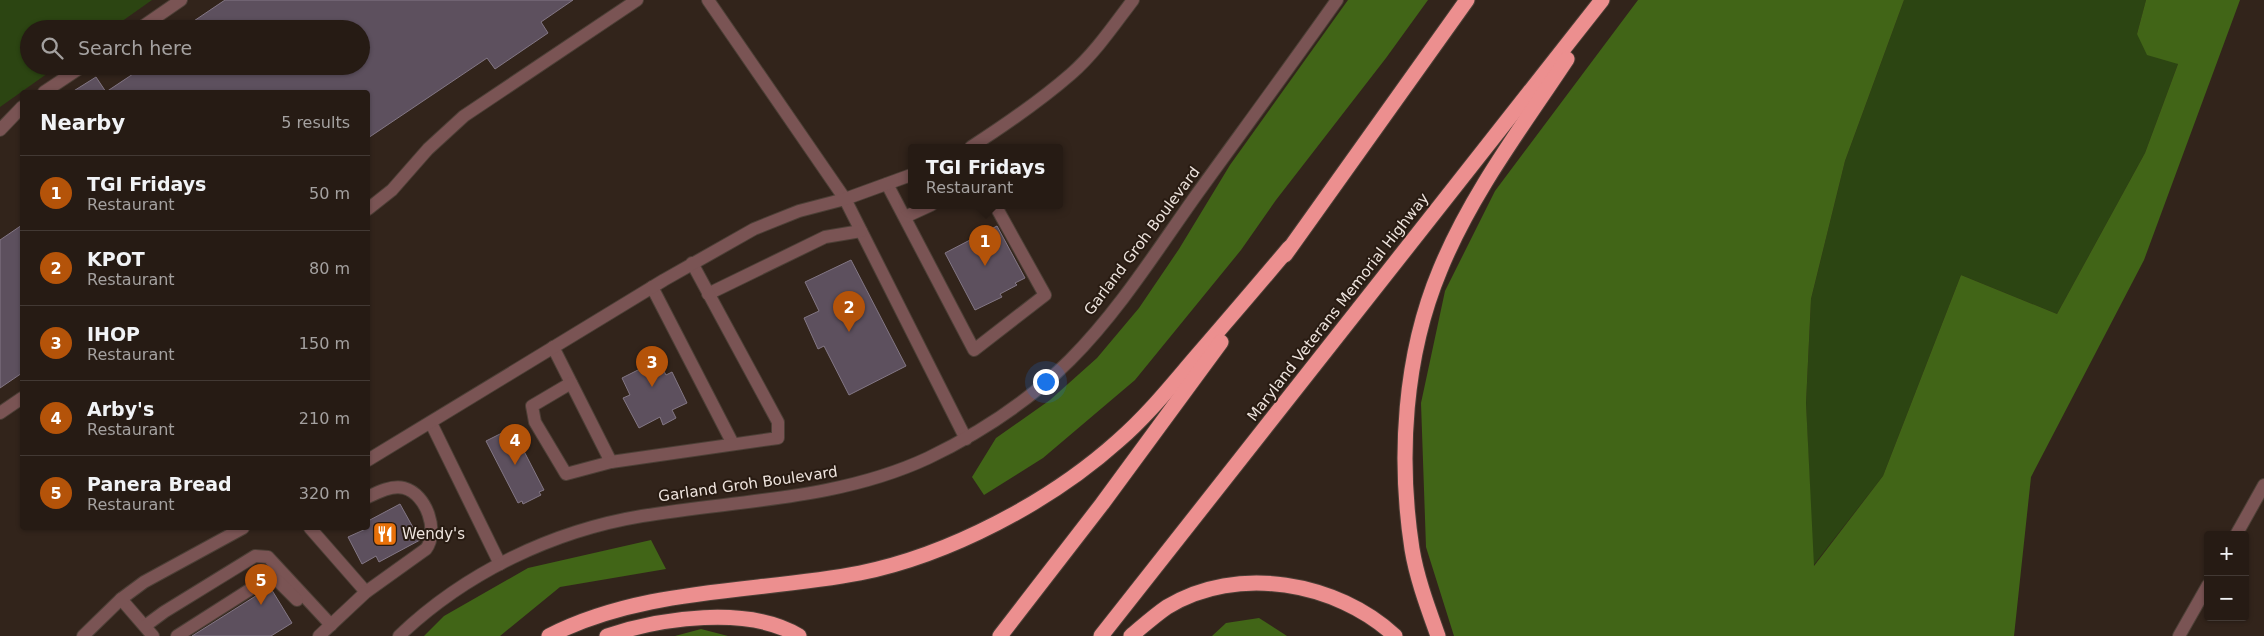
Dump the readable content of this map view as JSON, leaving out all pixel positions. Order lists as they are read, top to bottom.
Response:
{
  "streets": {
    "highway": ["Maryland Veterans Memorial Highway"],
    "street": ["Garland Groh Boulevard"]
  },
  "places": {
    "restaurant": ["Wendy's"]
  },
  "page": {
    "search": "Search here",
    "heading": ["Nearby", "5 results"],
    "popup": ["TGI Fridays", "Restaurant"],
    "list": [
      {
        "mark": "1",
        "name": "TGI Fridays",
        "note": "Restaurant",
        "value": "50 m"
      },
      {
        "mark": "2",
        "name": "KPOT",
        "note": "Restaurant",
        "value": "80 m"
      },
      {
        "mark": "3",
        "name": "IHOP",
        "note": "Restaurant",
        "value": "150 m"
      },
      {
        "mark": "4",
        "name": "Arby's",
        "note": "Restaurant",
        "value": "210 m"
      },
      {
        "mark": "5",
        "name": "Panera Bread",
        "note": "Restaurant",
        "value": "320 m"
      }
    ],
    "pins": [
      "1",
      "2",
      "3",
      "4",
      "5"
    ],
    "map_buttons": ["+", "−"]
  }
}
